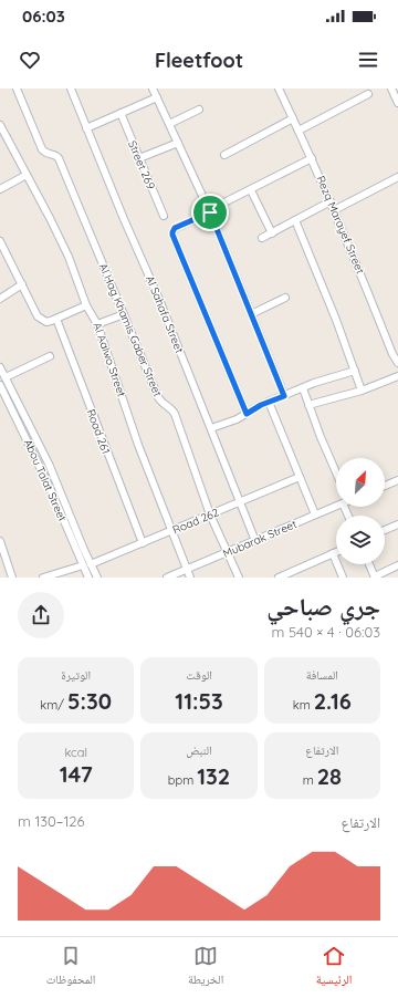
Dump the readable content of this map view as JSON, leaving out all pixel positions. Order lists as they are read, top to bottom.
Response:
{
  "streets": {
    "street": [
      "Street 269",
      "Rezq Marayef Street",
      "Al Sahafa Street",
      "Al Hag Khamis Gaber Street",
      "Al Aalwo Street",
      "Road 261",
      "Abou Talat Street",
      "Road 262",
      "Mubarak Street"
    ]
  },
  "crossings": [
    ["Al Sahafa Street", "Road 262"],
    ["Al Sahafa Street", "Mubarak Street"],
    ["Al Hag Khamis Gaber Street", "Road 262"],
    ["Al Hag Khamis Gaber Street", "Mubarak Street"],
    ["Al Aalwo Street", "Road 262"],
    ["Al Aalwo Street", "Mubarak Street"],
    ["Road 261", "Road 262"],
    ["Abou Talat Street", "Road 262"]
  ],
  "north": "top right",
  "page": {
    "status": "06:03",
    "header": "Fleetfoot",
    "heading": ["جري صباحي", "06:03 · 4 × 540 m"],
    "stats": [
      ["المسافة", "2.16 km"],
      ["الوقت", "11:53"],
      ["الوتيرة", "5:30 /km"],
      ["الارتفاع", "28 m"],
      ["النبض", "132 bpm"],
      ["kcal", "147"]
    ],
    "chart": ["الارتفاع", "126–130 m"],
    "tabs": ["الرئيسية", "الخريطة", "المحفوظات"]
  }
}
